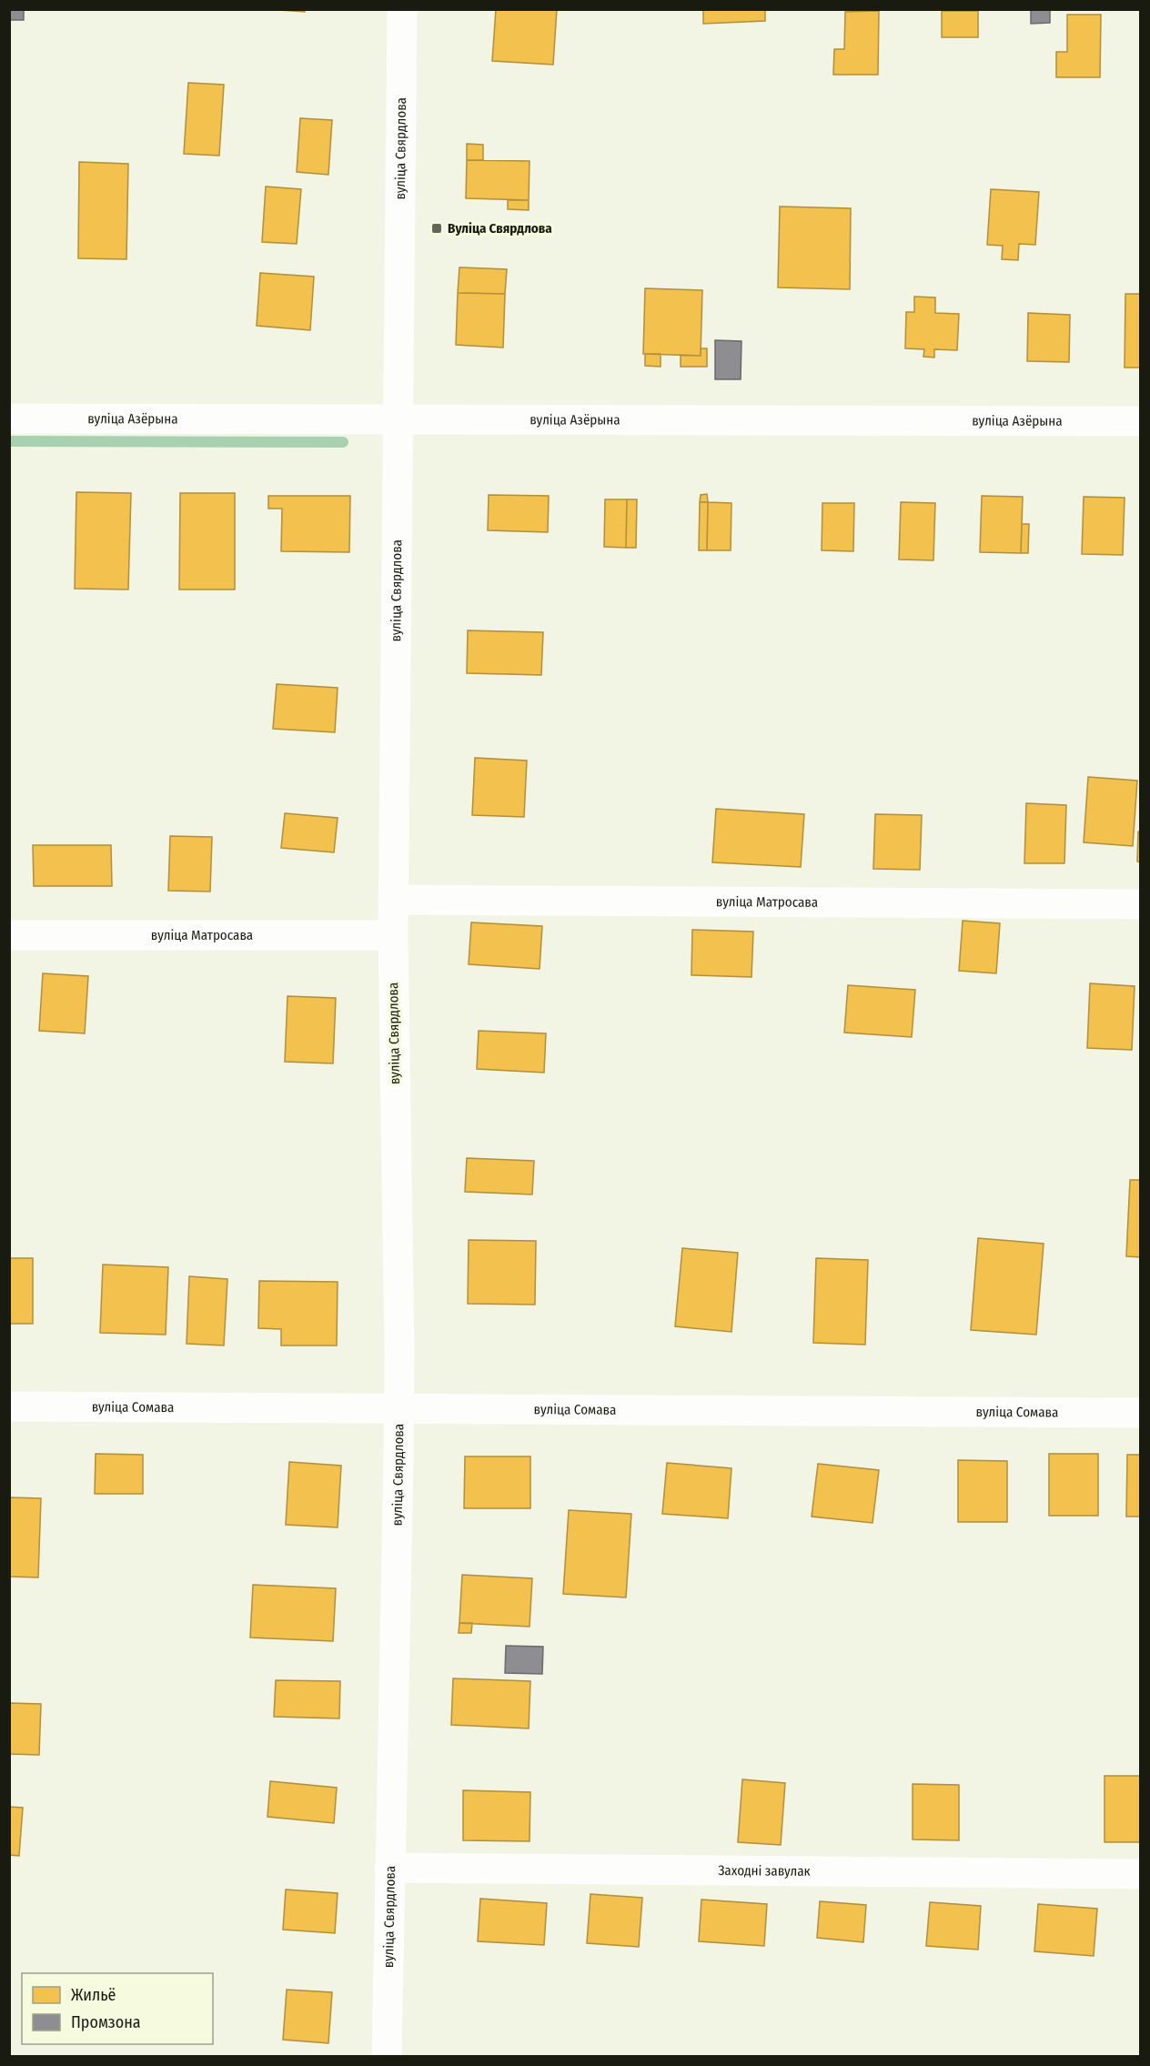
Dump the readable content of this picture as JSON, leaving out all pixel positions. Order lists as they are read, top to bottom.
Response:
{
  "streets": {
    "street": [
      "вуліца Свярдлова",
      "вуліца Азёрына",
      "вуліца Матросава",
      "вуліца Сомава",
      "Заходні завулак"
    ]
  },
  "crossings": [
    ["вуліца Свярдлова", "вуліца Азёрына"],
    ["вуліца Свярдлова", "вуліца Матросава"],
    ["вуліца Свярдлова", "вуліца Сомава"],
    ["вуліца Свярдлова", "Заходні завулак"]
  ],
  "places": {
    "transit": ["Вуліца Свярдлова"]
  },
  "legend": ["Жильё", "Промзона"]
}
